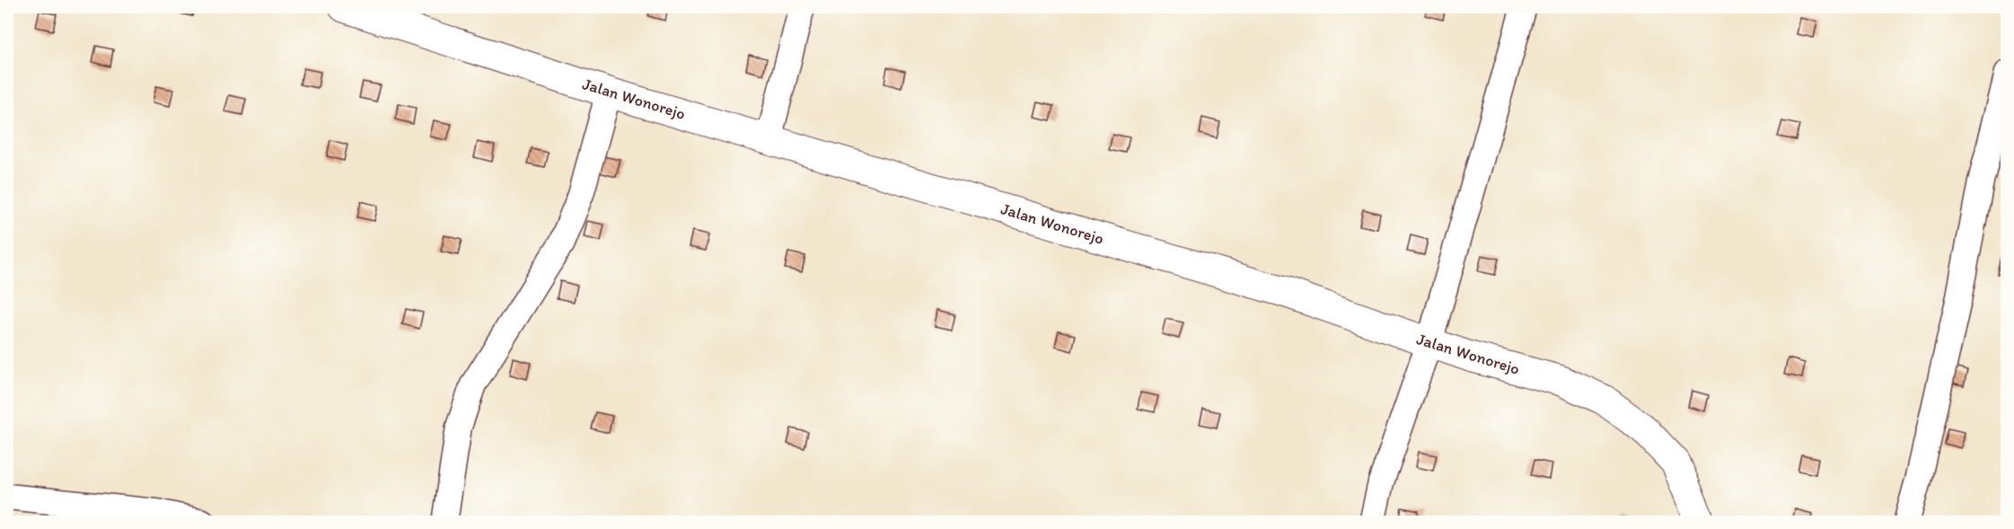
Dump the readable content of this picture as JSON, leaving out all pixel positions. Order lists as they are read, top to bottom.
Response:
{
  "streets": {
    "street": ["Jalan Wonorejo"]
  }
}
